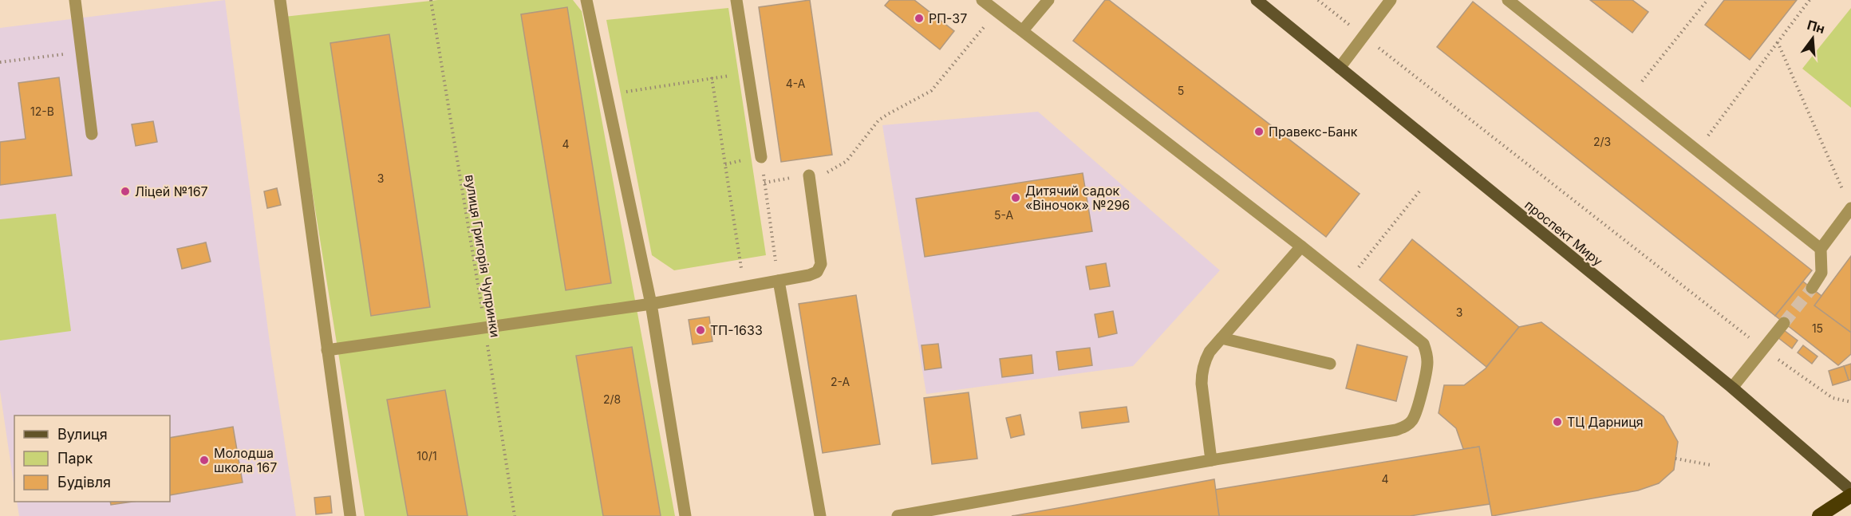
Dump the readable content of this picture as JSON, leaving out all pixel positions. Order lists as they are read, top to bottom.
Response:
{
  "streets": {
    "main road": ["проспект Миру"],
    "path": ["вулиця Григорія Чупринки"]
  },
  "places": [
    "РП-37",
    "Правекс-Банк",
    "Ліцей №167",
    "Дитячий садок «Віночок» №296",
    "ТП-1633",
    "ТЦ Дарниця",
    "Молодша школа 167"
  ],
  "house_numbers": [
    "4-А",
    "5",
    "12-В",
    "2/3",
    "4",
    "3",
    "5-А",
    "3",
    "15",
    "2-А",
    "2/8",
    "10/1",
    "4"
  ],
  "legend": ["Вулиця", "Парк", "Будівля"],
  "north": "top"
}
